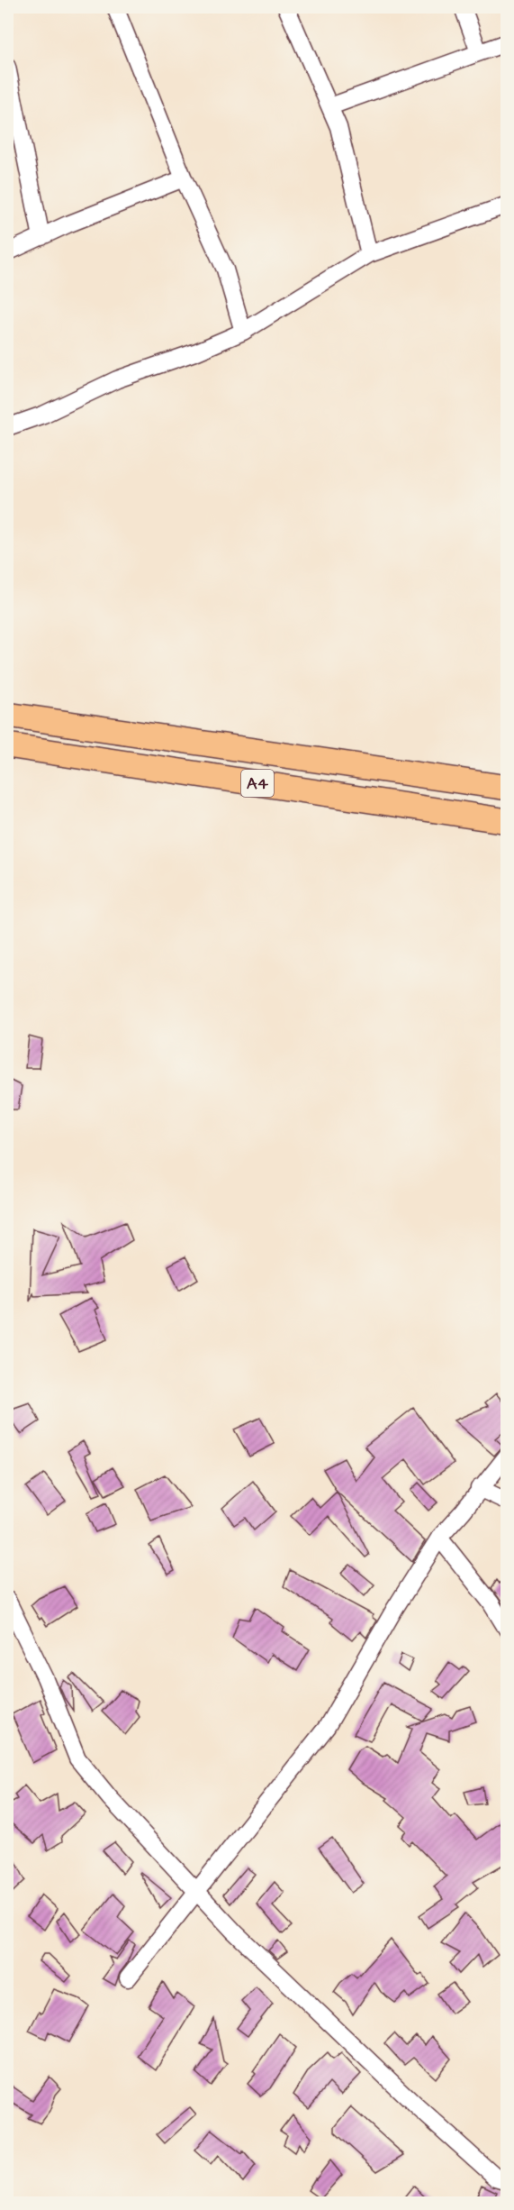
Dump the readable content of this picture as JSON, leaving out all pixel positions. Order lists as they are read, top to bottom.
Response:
{
  "streets": {
    "highway": ["A4"]
  }
}
